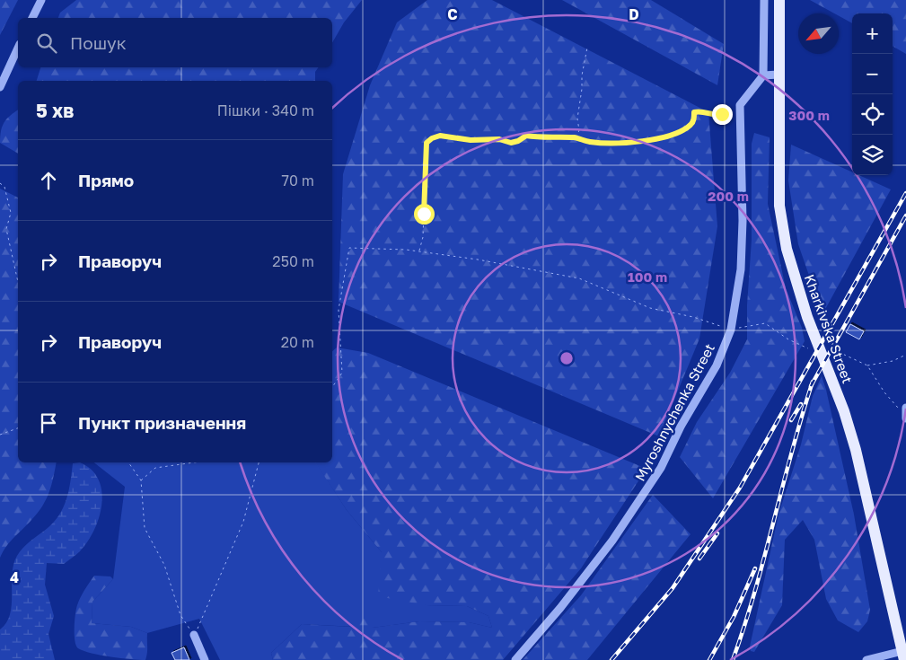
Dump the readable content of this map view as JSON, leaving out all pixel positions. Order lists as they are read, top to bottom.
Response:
{
  "streets": {
    "main road": ["Kharkivska Street"],
    "street": ["Myroshnychenka Street"]
  },
  "north": "bottom left",
  "page": {
    "map_buttons": ["+", "−"],
    "search": "Пошук",
    "heading": ["5 хв", "Пішки · 340 m"],
    "list": [
      ["Прямо", "70 m"],
      ["Праворуч", "250 m"],
      ["Праворуч", "20 m"],
      "Пункт призначення"
    ]
  },
  "grid": {
    "columns": ["C", "D"],
    "rows": ["4"]
  },
  "rings": ["300 m", "200 m", "100 m"]
}
